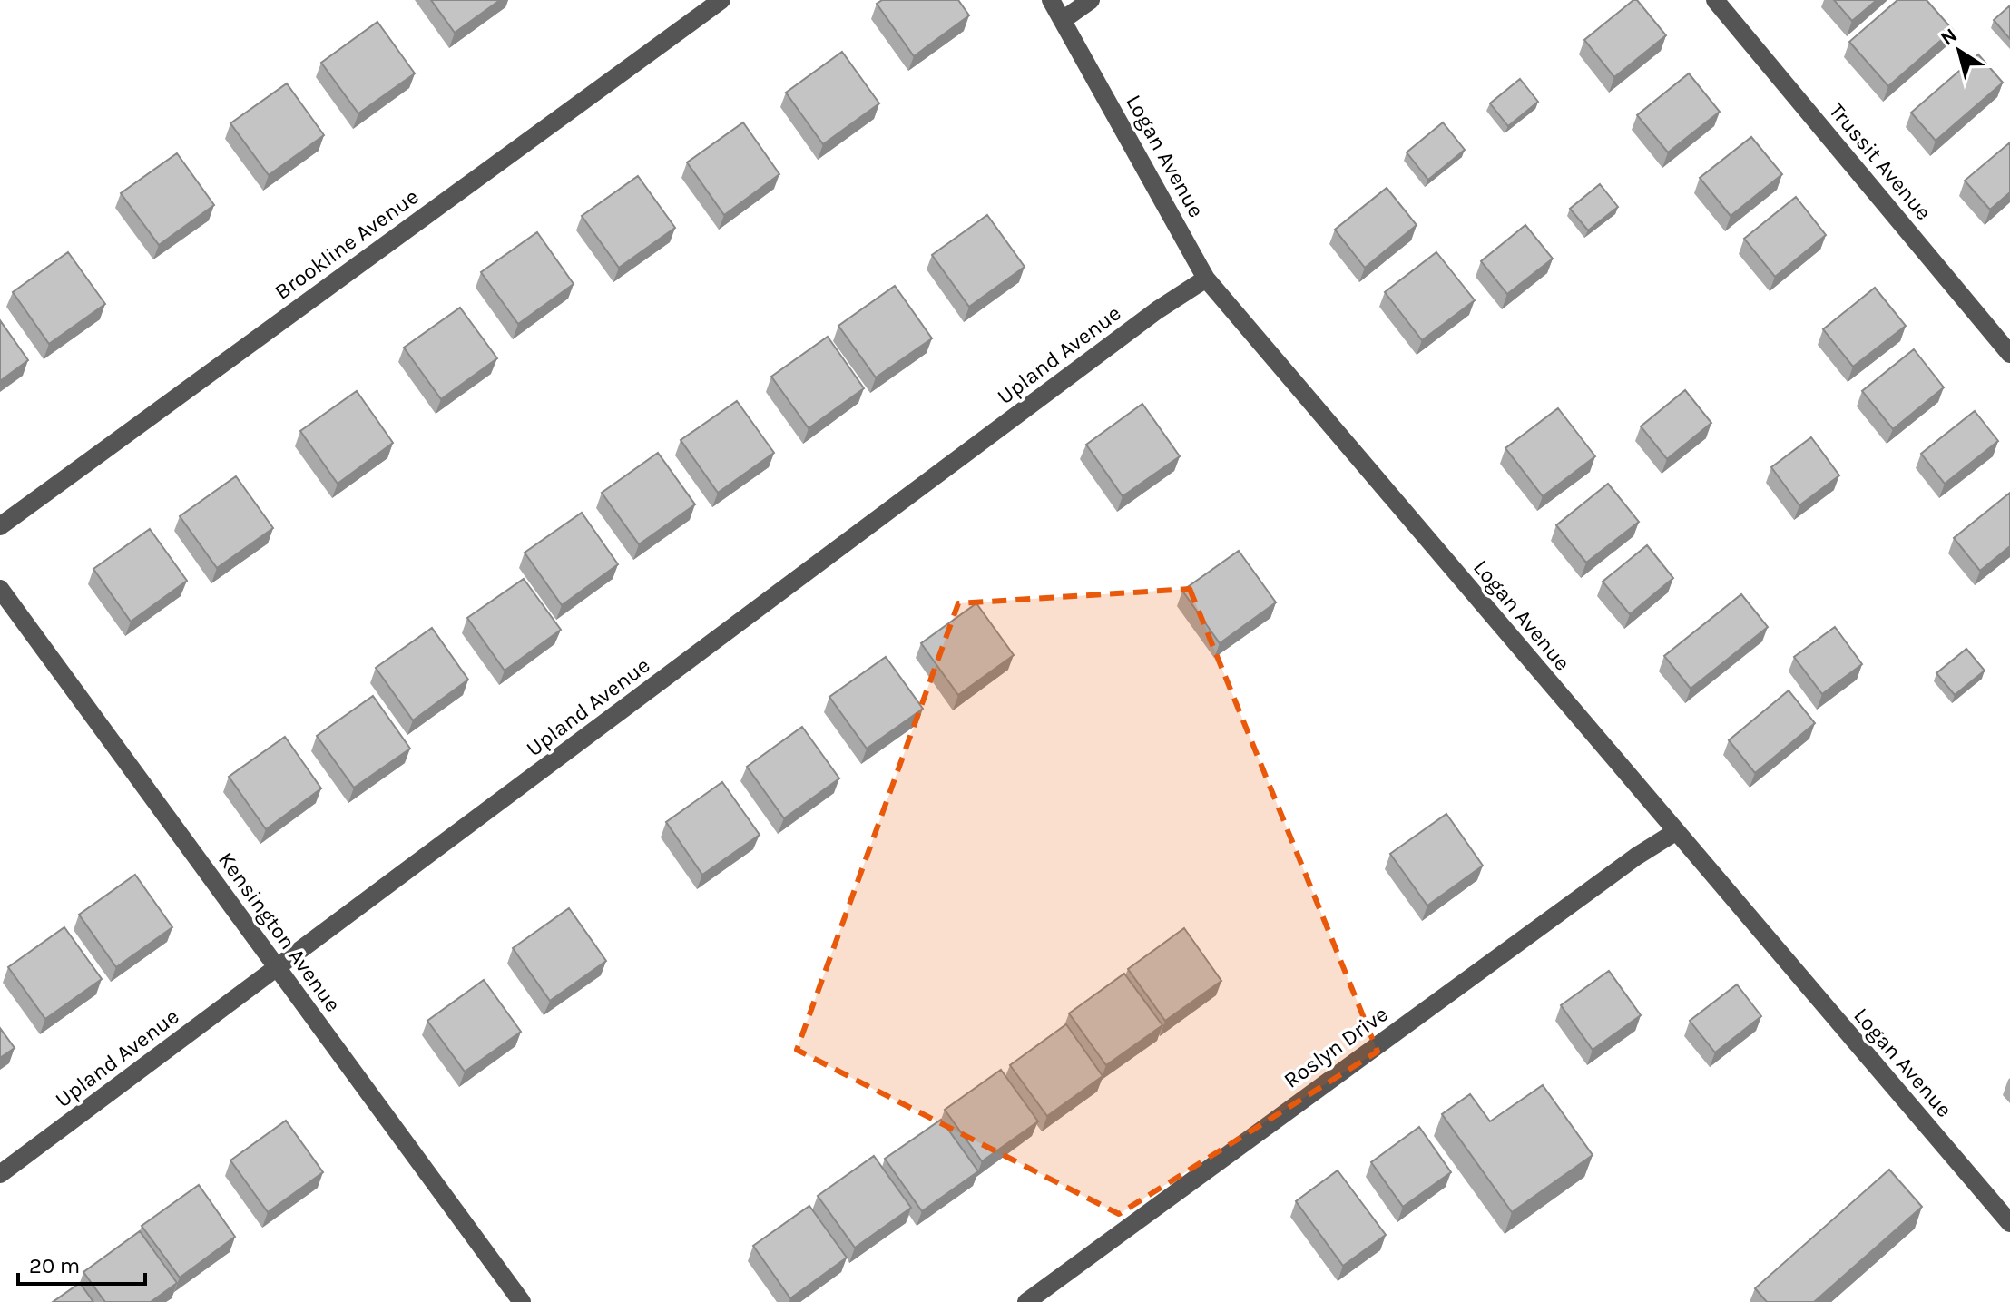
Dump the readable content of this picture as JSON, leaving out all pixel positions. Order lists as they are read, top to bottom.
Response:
{
  "streets": {
    "street": [
      "Logan Avenue",
      "Trussit Avenue",
      "Brookline Avenue",
      "Upland Avenue",
      "Kensington Avenue",
      "Roslyn Drive"
    ]
  },
  "crossings": [
    ["Logan Avenue", "Upland Avenue"],
    ["Logan Avenue", "Roslyn Drive"],
    ["Upland Avenue", "Kensington Avenue"]
  ],
  "scale_bar": "20 m",
  "north": "top left"
}
